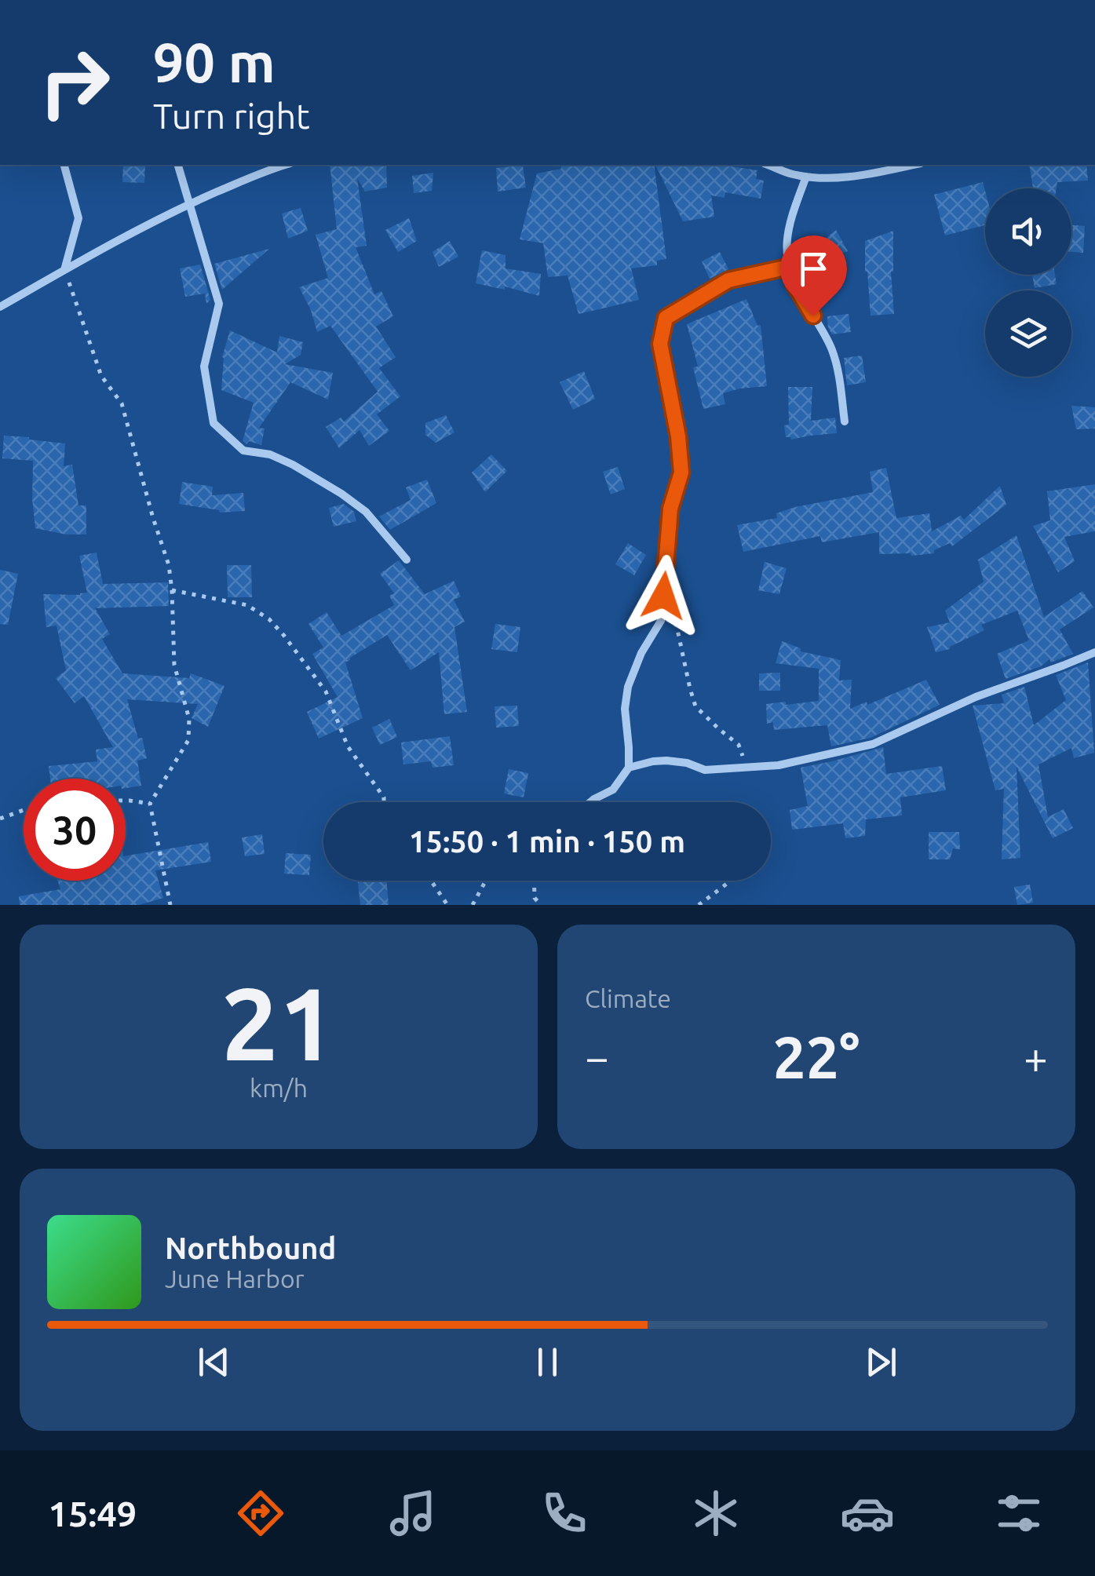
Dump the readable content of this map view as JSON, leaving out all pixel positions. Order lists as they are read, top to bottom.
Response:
{
  "page": {
    "turn": ["90 m", "Turn right"],
    "limit": "30",
    "trip": "15:50 · 1 min · 150 m",
    "tile": [
      ["21", "km/h"],
      "Climate"
    ],
    "heat": ["−", "22°", "+"],
    "song": ["Northbound", "June Harbor"],
    "tabs": "15:49"
  }
}
